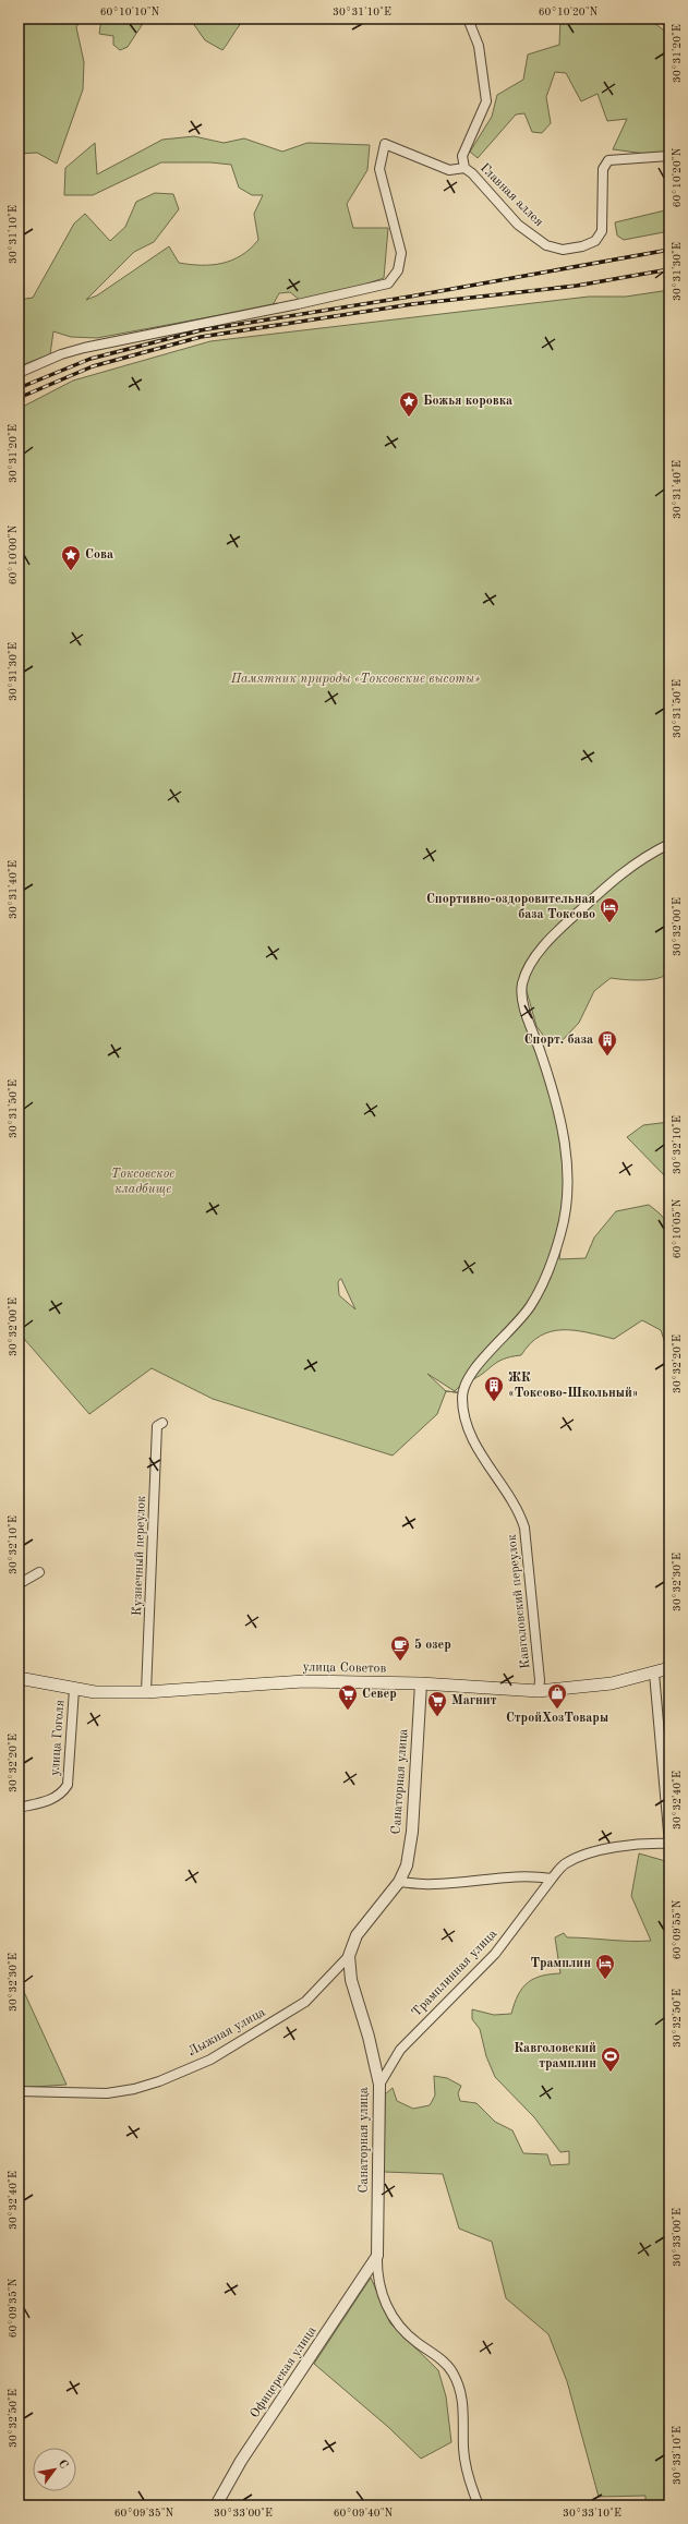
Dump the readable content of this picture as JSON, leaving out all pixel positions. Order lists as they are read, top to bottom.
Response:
{
  "streets": {
    "main road": ["улица Советов"],
    "street": [
      "Главная аллея",
      "Кузнечный переулок",
      "Кавголовский переулок",
      "улица Гоголя",
      "Санаторная улица",
      "Трамплинная улица",
      "Лыжная улица",
      "Офицерская улица"
    ]
  },
  "crossings": [
    ["Кузнечный переулок", "улица Советов"],
    ["Кавголовский переулок", "улица Советов"],
    ["улица Советов", "улица Гоголя"],
    ["улица Советов", "Санаторная улица"],
    ["Санаторная улица", "Трамплинная улица"],
    ["Санаторная улица", "Лыжная улица"],
    ["Санаторная улица", "Офицерская улица"]
  ],
  "parks": ["Памятник природы «Токсовские высоты»", "Токсовское кладбище"],
  "places": {
    "place": ["Божья коровка", "Сова"],
    "hotel": ["Спортивно-оздоровительная база Токсово", "Трамплин"],
    "building": ["Спорт. база", "ЖК «Токсово-Школьный»"],
    "cafe": ["5 озер"],
    "shop": ["СтройХозТовары"],
    "supermarket": ["Север", "Магнит"],
    "sports": ["Кавголовский трамплин"]
  },
  "north": "top right",
  "coordinates": [
    "60°10'10\"N",
    "30°31'10\"E",
    "60°10'20\"N",
    "30°31'20\"E",
    "30°31'30\"E",
    "30°31'40\"E",
    "60°10'00\"N",
    "30°31'50\"E",
    "30°32'00\"E",
    "30°32'10\"E",
    "60°10'05\"N",
    "30°32'20\"E",
    "30°32'30\"E",
    "30°32'40\"E",
    "60°09'55\"N",
    "30°32'50\"E",
    "30°33'00\"E",
    "60°09'35\"N",
    "30°33'10\"E",
    "60°09'40\"N"
  ]
}
